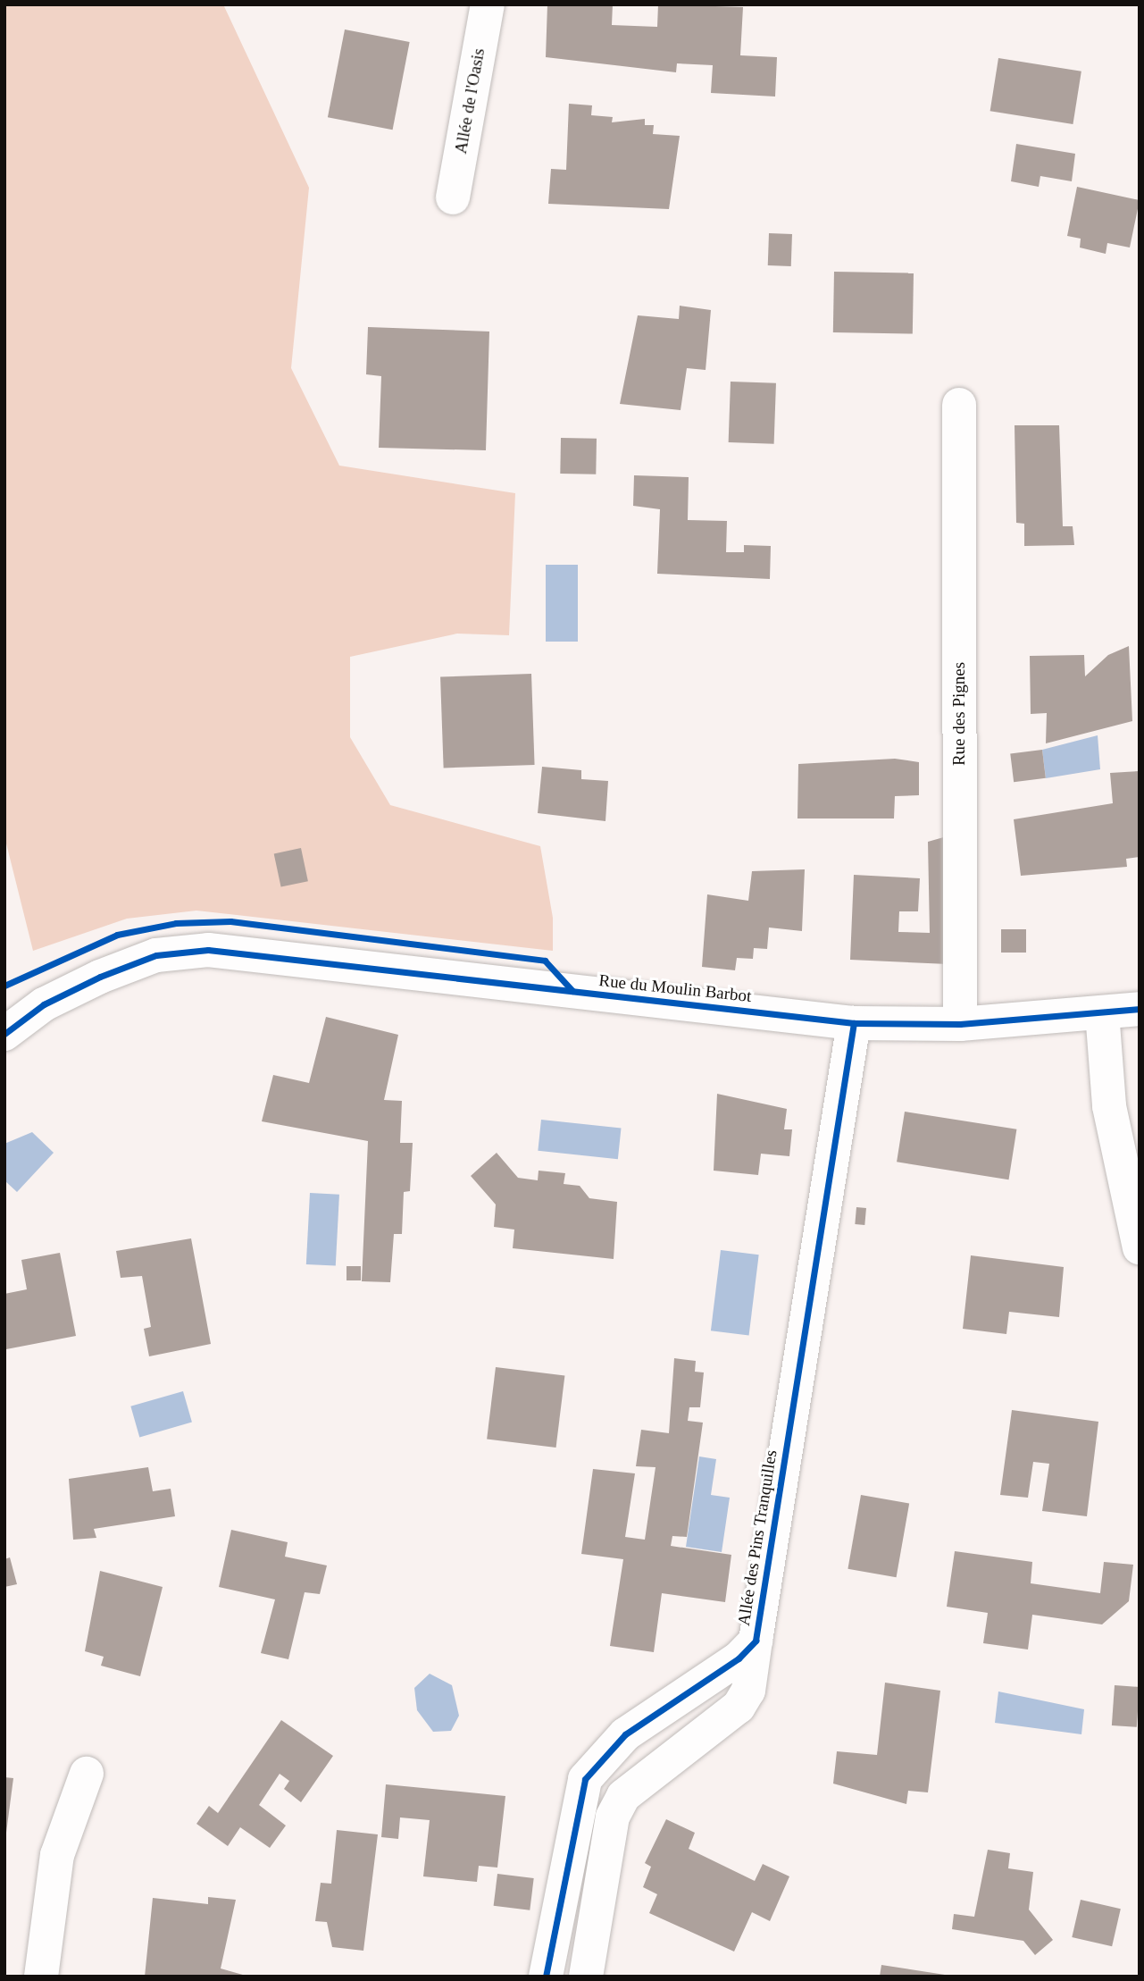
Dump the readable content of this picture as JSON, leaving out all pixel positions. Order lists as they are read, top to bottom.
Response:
{
  "streets": {
    "street": [
      "Allée de l'Oasis",
      "Rue des Pignes",
      "Rue du Moulin Barbot",
      "Allée des Pins Tranquilles"
    ]
  },
  "crossings": [
    ["Rue des Pignes", "Rue du Moulin Barbot"],
    ["Rue du Moulin Barbot", "Allée des Pins Tranquilles"]
  ]
}
